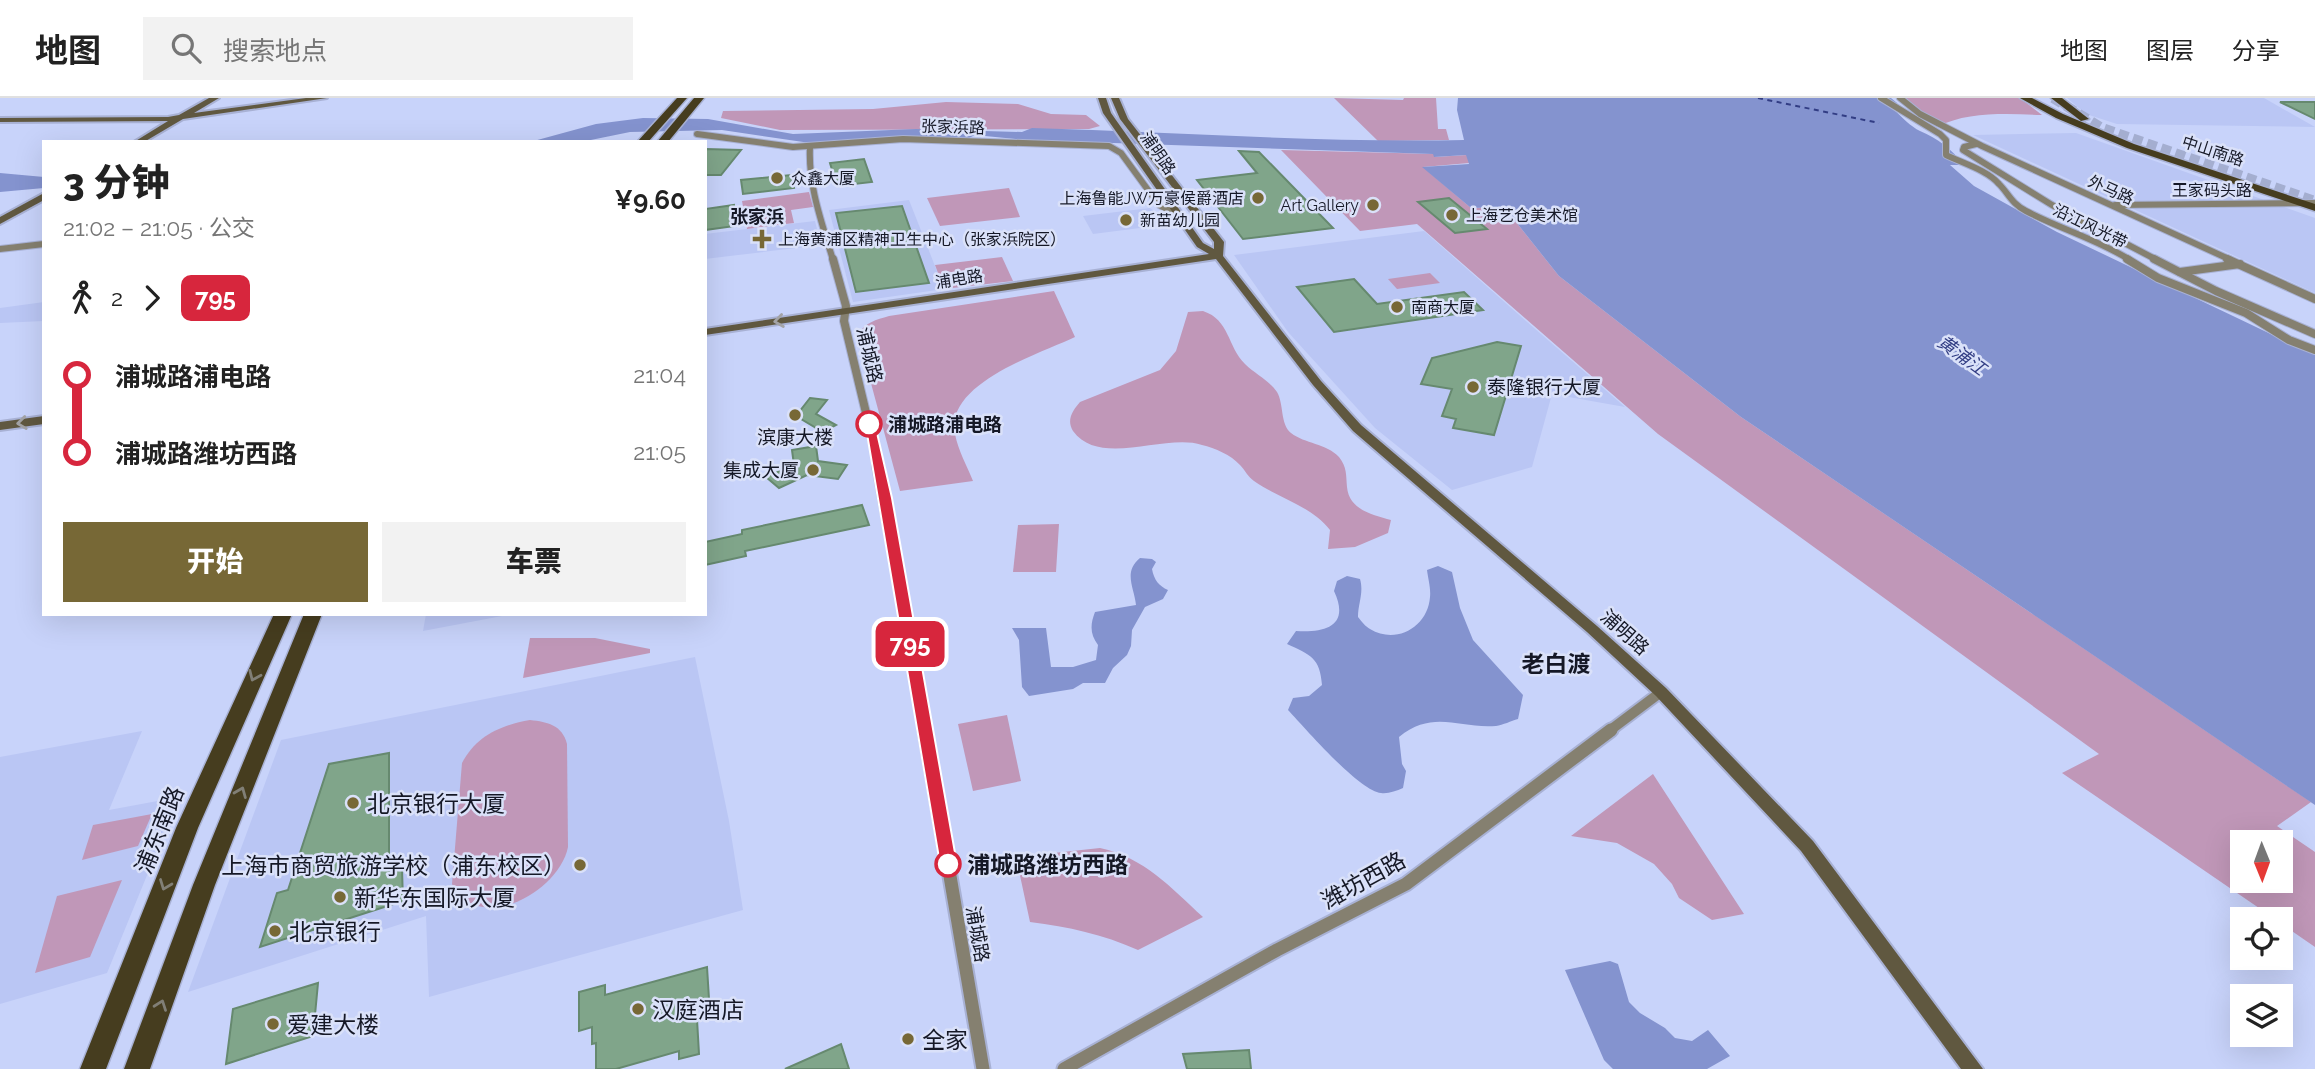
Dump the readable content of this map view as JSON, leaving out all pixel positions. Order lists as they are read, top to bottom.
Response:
{
  "streets": {
    "main road": [
      "中山南路",
      "浦明路",
      "浦电路",
      "浦东南路"
    ],
    "street": [
      "张家浜路",
      "外马路",
      "王家码头路",
      "沿江风光带",
      "浦城路",
      "潍坊西路"
    ]
  },
  "crossings": [
    ["张家浜路", "浦明路"],
    ["张家浜路", "浦城路"],
    ["中山南路", "王家码头路"],
    ["浦明路", "浦电路"],
    ["浦明路", "潍坊西路"],
    ["外马路", "王家码头路"],
    ["浦电路", "浦城路"]
  ],
  "districts": ["张家浜", "老白渡"],
  "water": ["黄浦江"],
  "places": {
    "other": [
      "众鑫大厦",
      "上海鲁能JW万豪侯爵酒店",
      "Art Gallery",
      "上海艺仓美术馆",
      "新苗幼儿园",
      "南商大厦",
      "泰隆银行大厦",
      "滨康大楼",
      "浦城路浦电路",
      "集成大厦",
      "北京银行大厦",
      "浦城路潍坊西路",
      "上海市商贸旅游学校（浦东校区）",
      "新华东国际大厦",
      "北京银行",
      "汉庭酒店",
      "爱建大楼",
      "全家"
    ],
    "health": ["上海黄浦区精神卫生中心（张家浜院区）"]
  },
  "lines": ["bus line 795"],
  "north": "bottom",
  "page": {
    "header": "地图",
    "search": "搜索地点",
    "nav": ["地图", "图层", "分享"],
    "on_map": "795",
    "heading": ["3 分钟", "21:02 – 21:05 · 公交", "¥9.60"],
    "legs": ["2", "795"],
    "list": [
      {
        "name": "浦城路浦电路",
        "value": "21:04"
      },
      {
        "name": "浦城路潍坊西路",
        "value": "21:05"
      }
    ],
    "buttons": ["开始", "车票"]
  }
}
